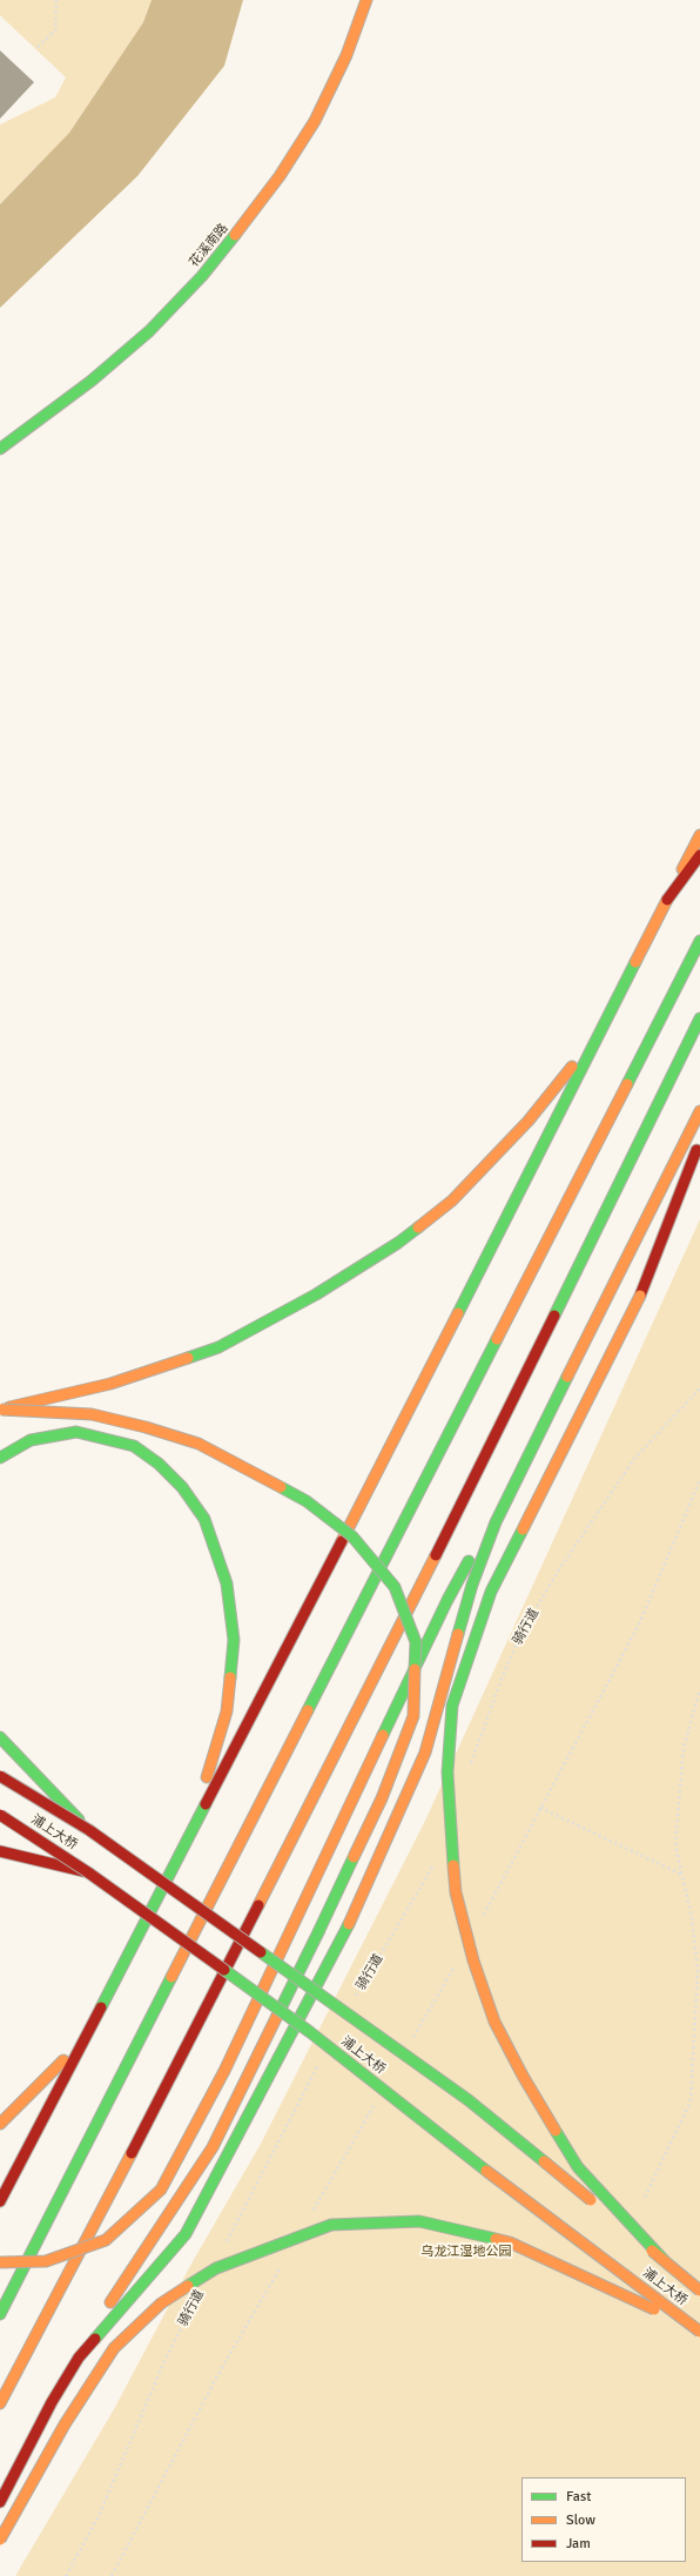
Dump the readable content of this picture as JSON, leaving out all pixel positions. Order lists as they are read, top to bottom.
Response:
{
  "streets": {
    "main road": ["花溪南路", "浦上大桥"],
    "path": ["骑行道"]
  },
  "parks": ["乌龙江湿地公园"],
  "legend": ["Fast", "Slow", "Jam"]
}
